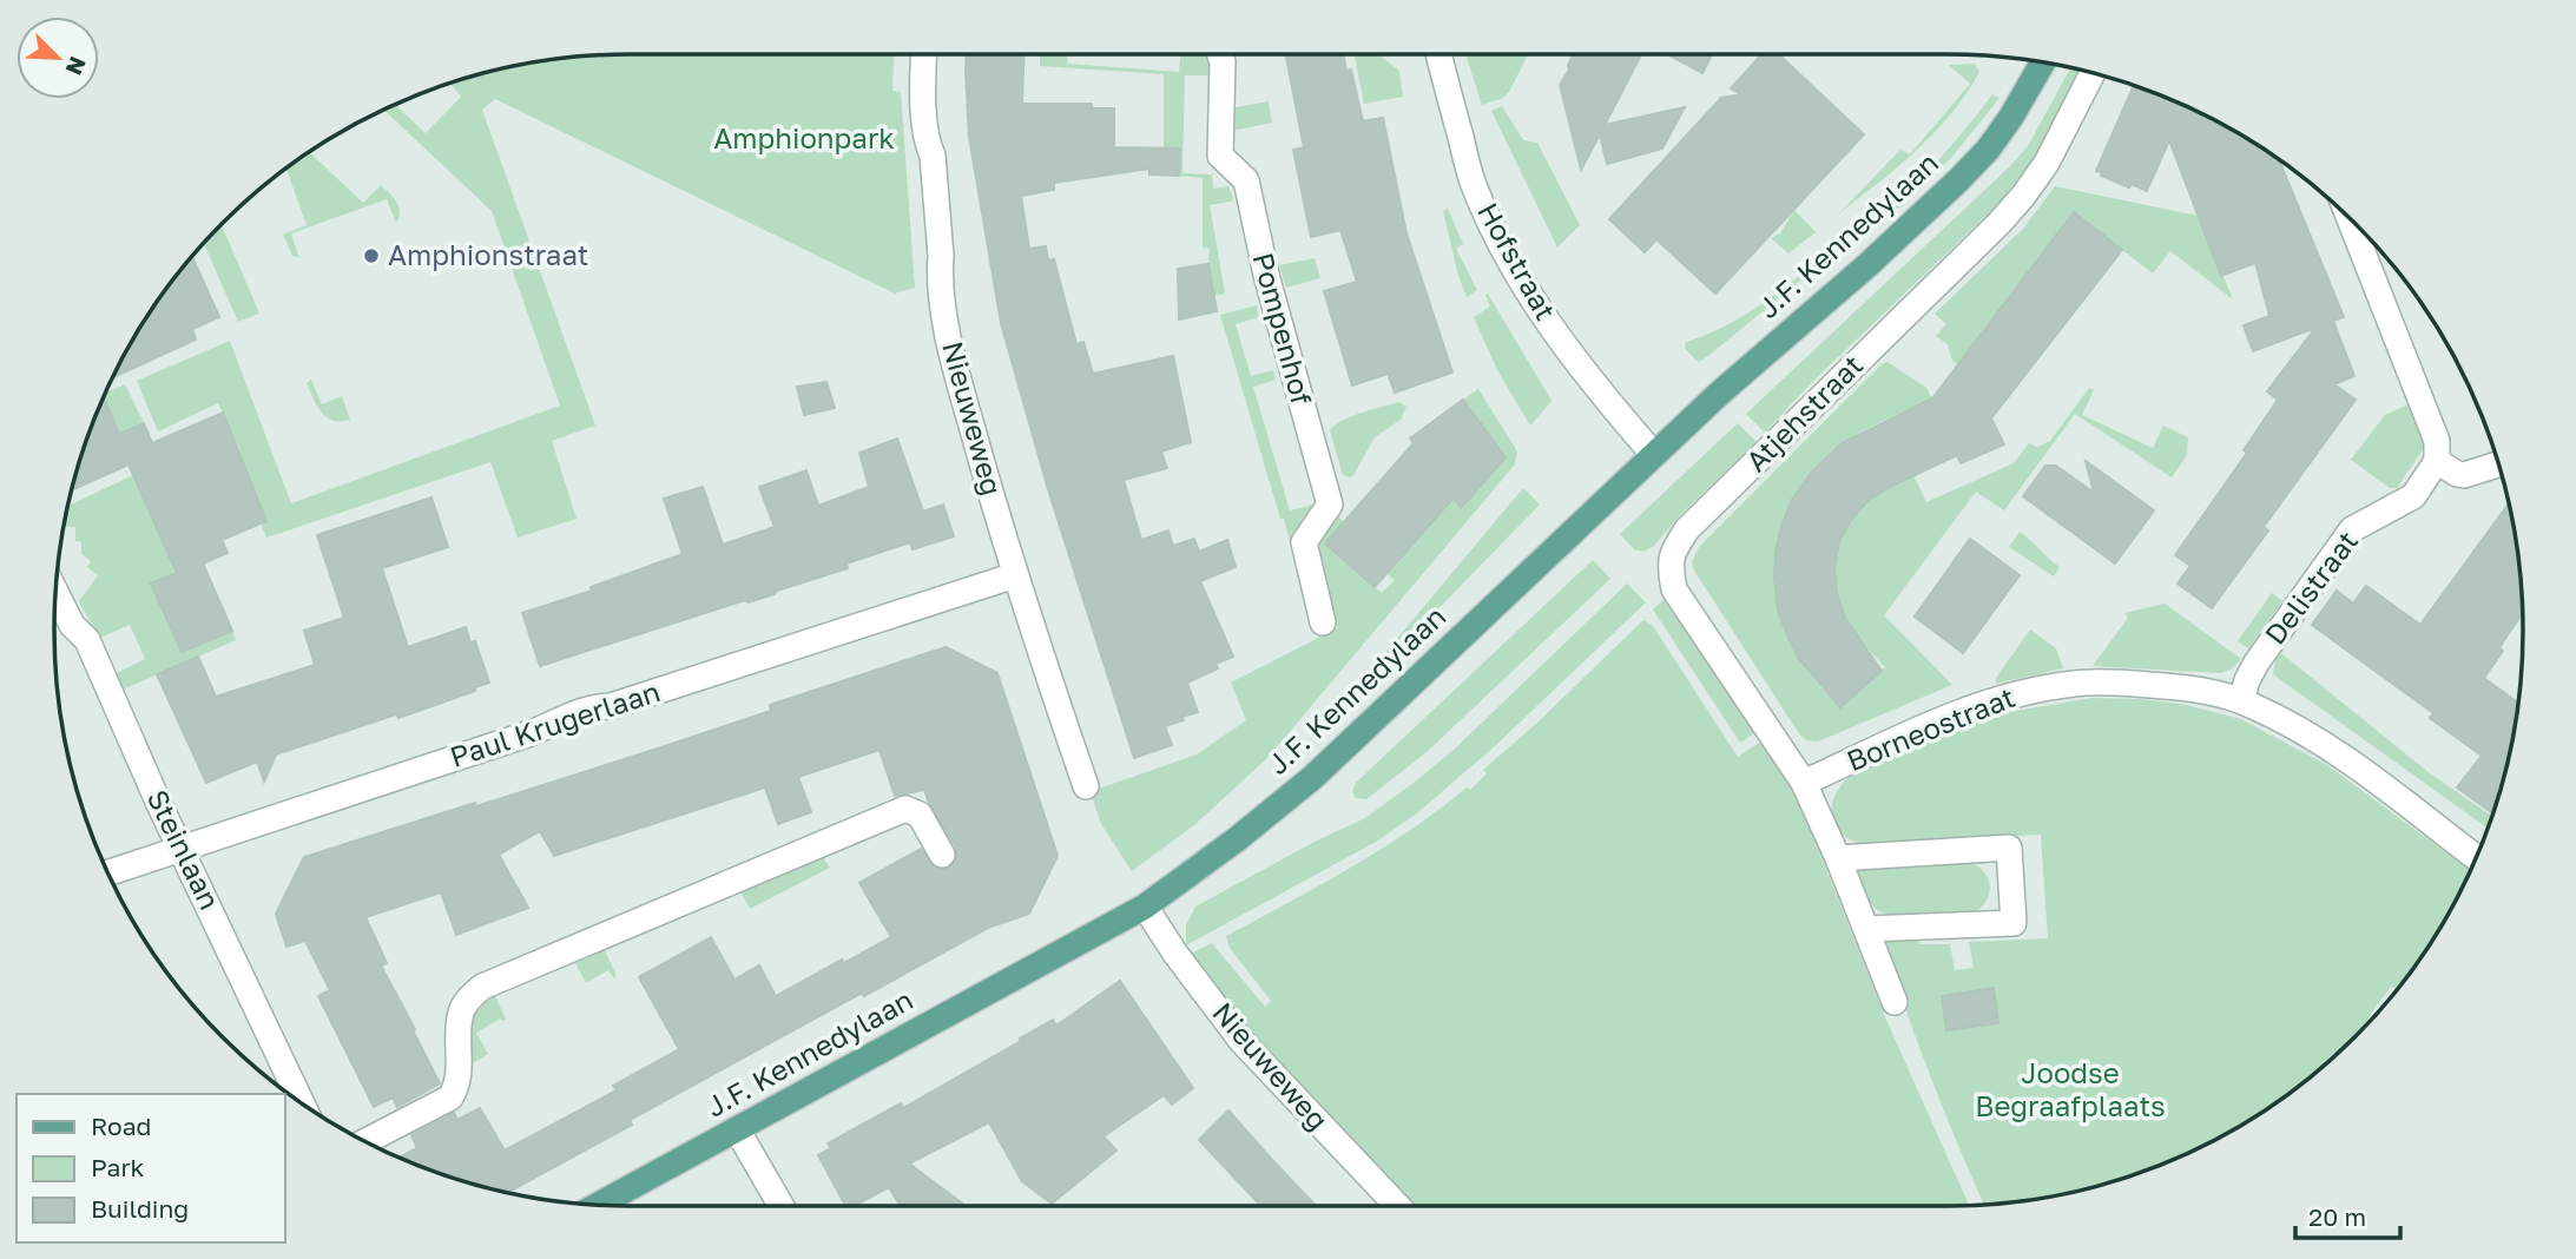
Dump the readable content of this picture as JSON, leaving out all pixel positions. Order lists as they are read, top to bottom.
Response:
{
  "streets": {
    "main road": ["J.F. Kennedylaan"],
    "street": [
      "Hofstraat",
      "Pompenhof",
      "Atjehstraat",
      "Nieuweweg",
      "Delistraat",
      "Paul Krugerlaan",
      "Borneostraat",
      "Steinlaan"
    ]
  },
  "crossings": [
    ["J.F. Kennedylaan", "Hofstraat"],
    ["J.F. Kennedylaan", "Nieuweweg"],
    ["Atjehstraat", "Borneostraat"],
    ["Nieuweweg", "Paul Krugerlaan"],
    ["Delistraat", "Borneostraat"],
    ["Paul Krugerlaan", "Steinlaan"]
  ],
  "parks": ["Amphionpark", "Joodse Begraafplaats"],
  "places": ["Amphionstraat"],
  "legend": ["Road", "Park", "Building"],
  "scale_bar": "20 m",
  "north": "bottom right"
}
